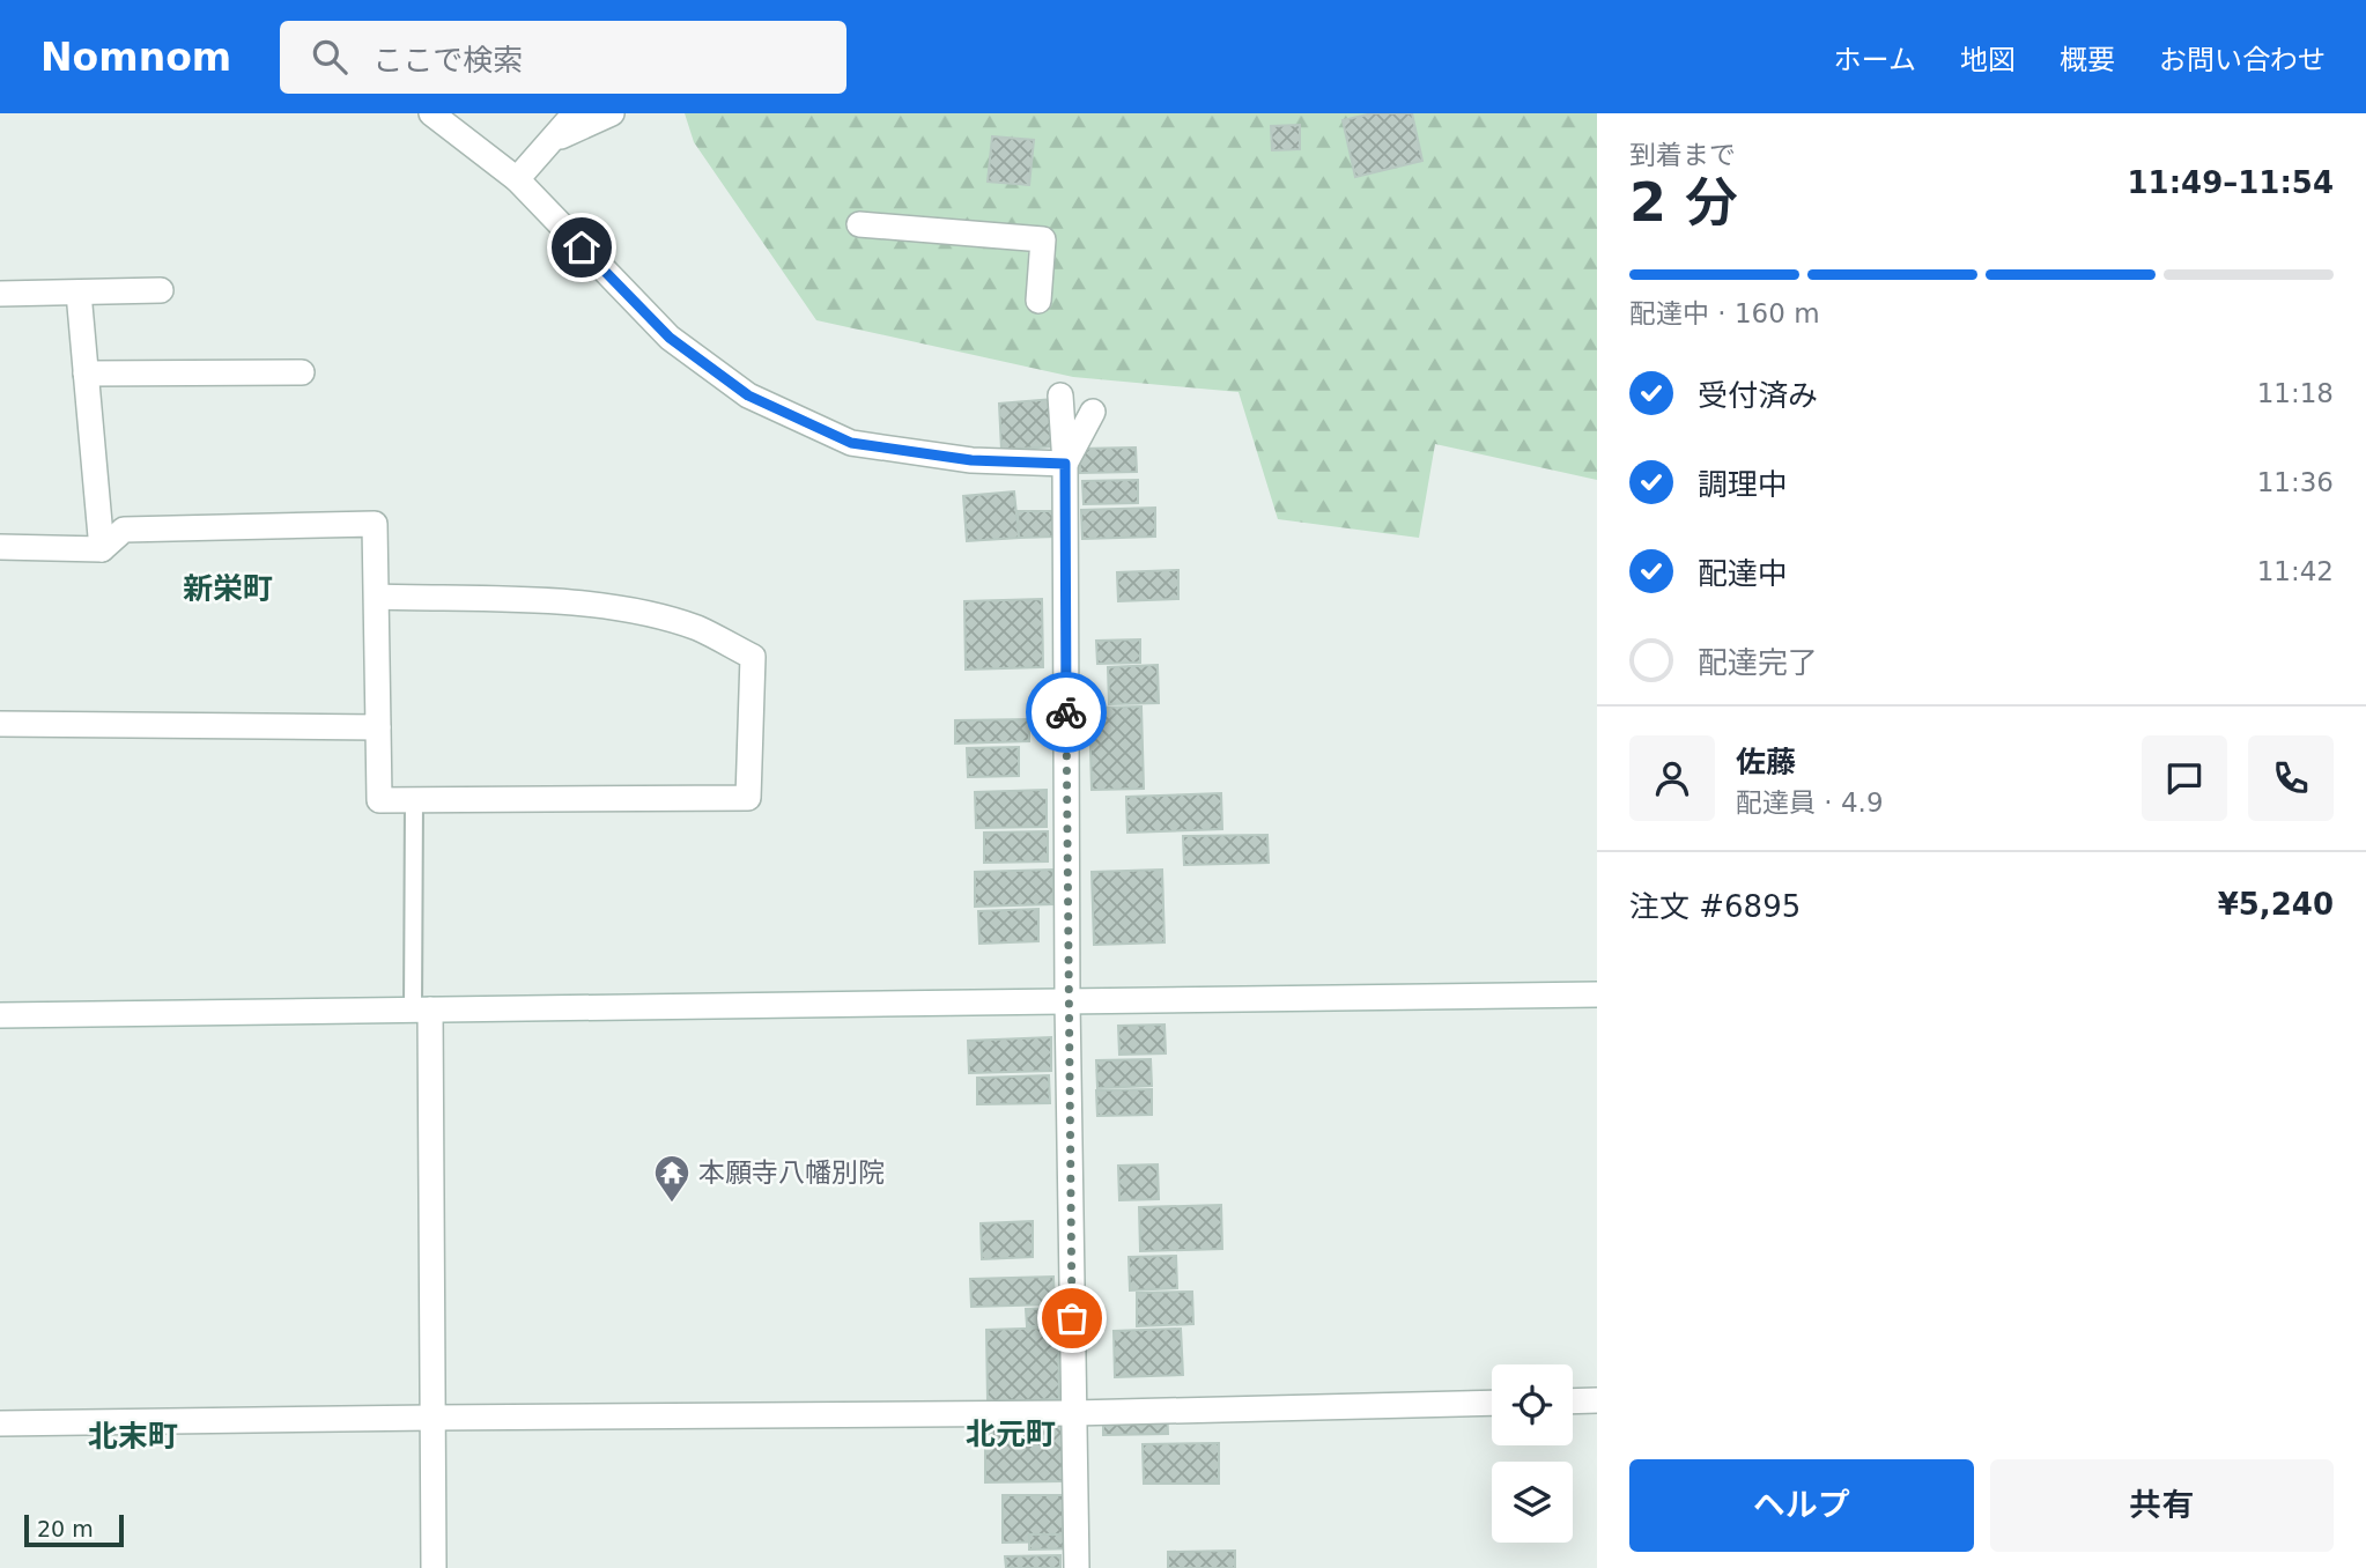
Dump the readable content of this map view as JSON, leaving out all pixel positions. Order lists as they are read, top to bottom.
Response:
{
  "districts": ["新栄町", "北元町", "北末町"],
  "places": {
    "temple": ["本願寺八幡別院"]
  },
  "scale_bar": "20 m",
  "page": {
    "header": "Nomnom",
    "search": "ここで検索",
    "nav": [
      "ホーム",
      "地図",
      "概要",
      "お問い合わせ"
    ],
    "heading": ["2 分", "到着まで", "11:49–11:54"],
    "panel": [
      "佐藤",
      "配達員 · 4.9",
      "注文 #6895",
      "¥5,240"
    ],
    "bar": "配達中 · 160 m",
    "list": [
      ["受付済み", "11:18"],
      ["調理中", "11:36"],
      ["配達中", "11:42"],
      "配達完了"
    ],
    "buttons": ["ヘルプ", "共有"],
    "scale": "20 m"
  }
}
